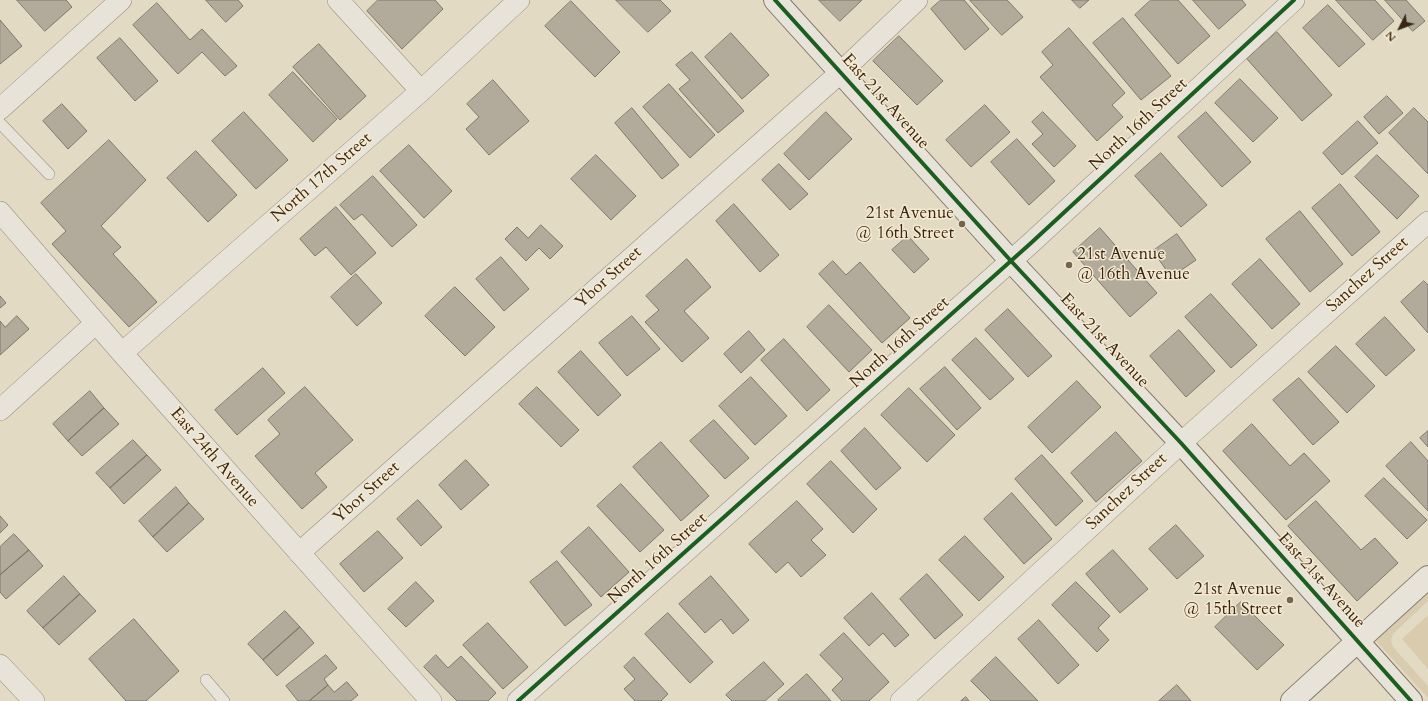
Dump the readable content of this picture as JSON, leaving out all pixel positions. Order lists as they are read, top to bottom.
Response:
{
  "streets": {
    "street": [
      "East 21st Avenue",
      "North 16th Street",
      "North 17th Street",
      "Sanchez Street",
      "Ybor Street",
      "East 24th Avenue"
    ]
  },
  "crossings": [
    ["East 21st Avenue", "North 16th Street"],
    ["East 21st Avenue", "Sanchez Street"],
    ["East 21st Avenue", "Ybor Street"],
    ["North 17th Street", "East 24th Avenue"],
    ["Ybor Street", "East 24th Avenue"]
  ],
  "places": ["21st Avenue @ 16th Street", "21st Avenue @ 16th Avenue", "21st Avenue @ 15th Street"],
  "north": "bottom left"
}
